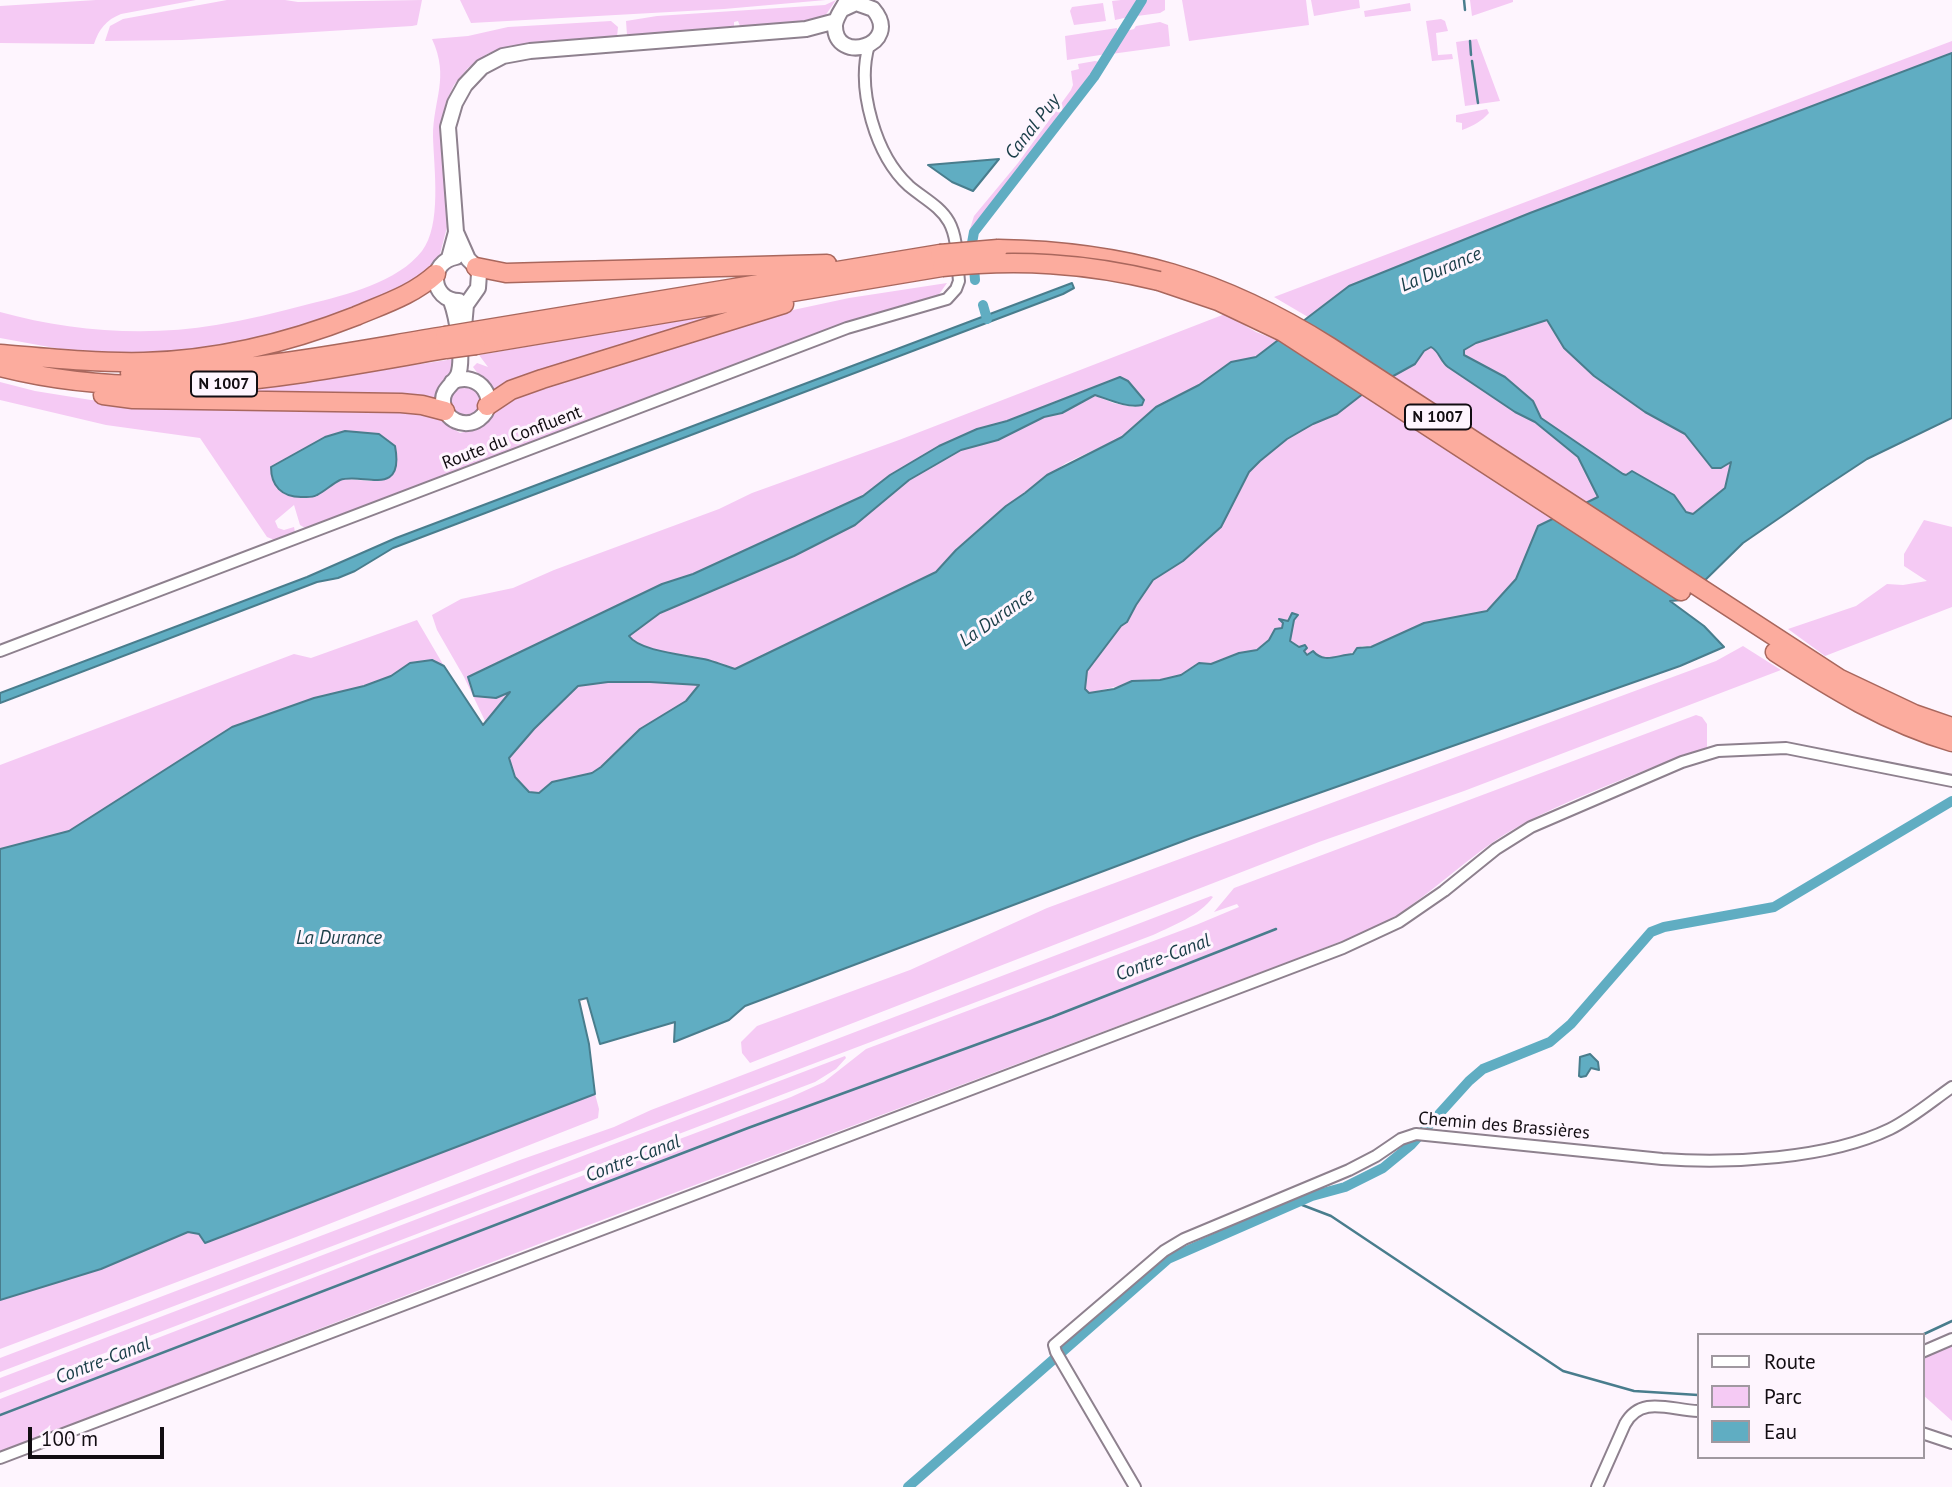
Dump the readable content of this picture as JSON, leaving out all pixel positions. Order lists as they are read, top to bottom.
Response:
{
  "streets": {
    "highway": ["N 1007"],
    "street": ["Route du Confluent", "Chemin des Brassières"]
  },
  "water": ["Canal Puy", "La Durance", "Contre-Canal"],
  "legend": ["Route", "Parc", "Eau"],
  "scale_bar": "100 m"
}
